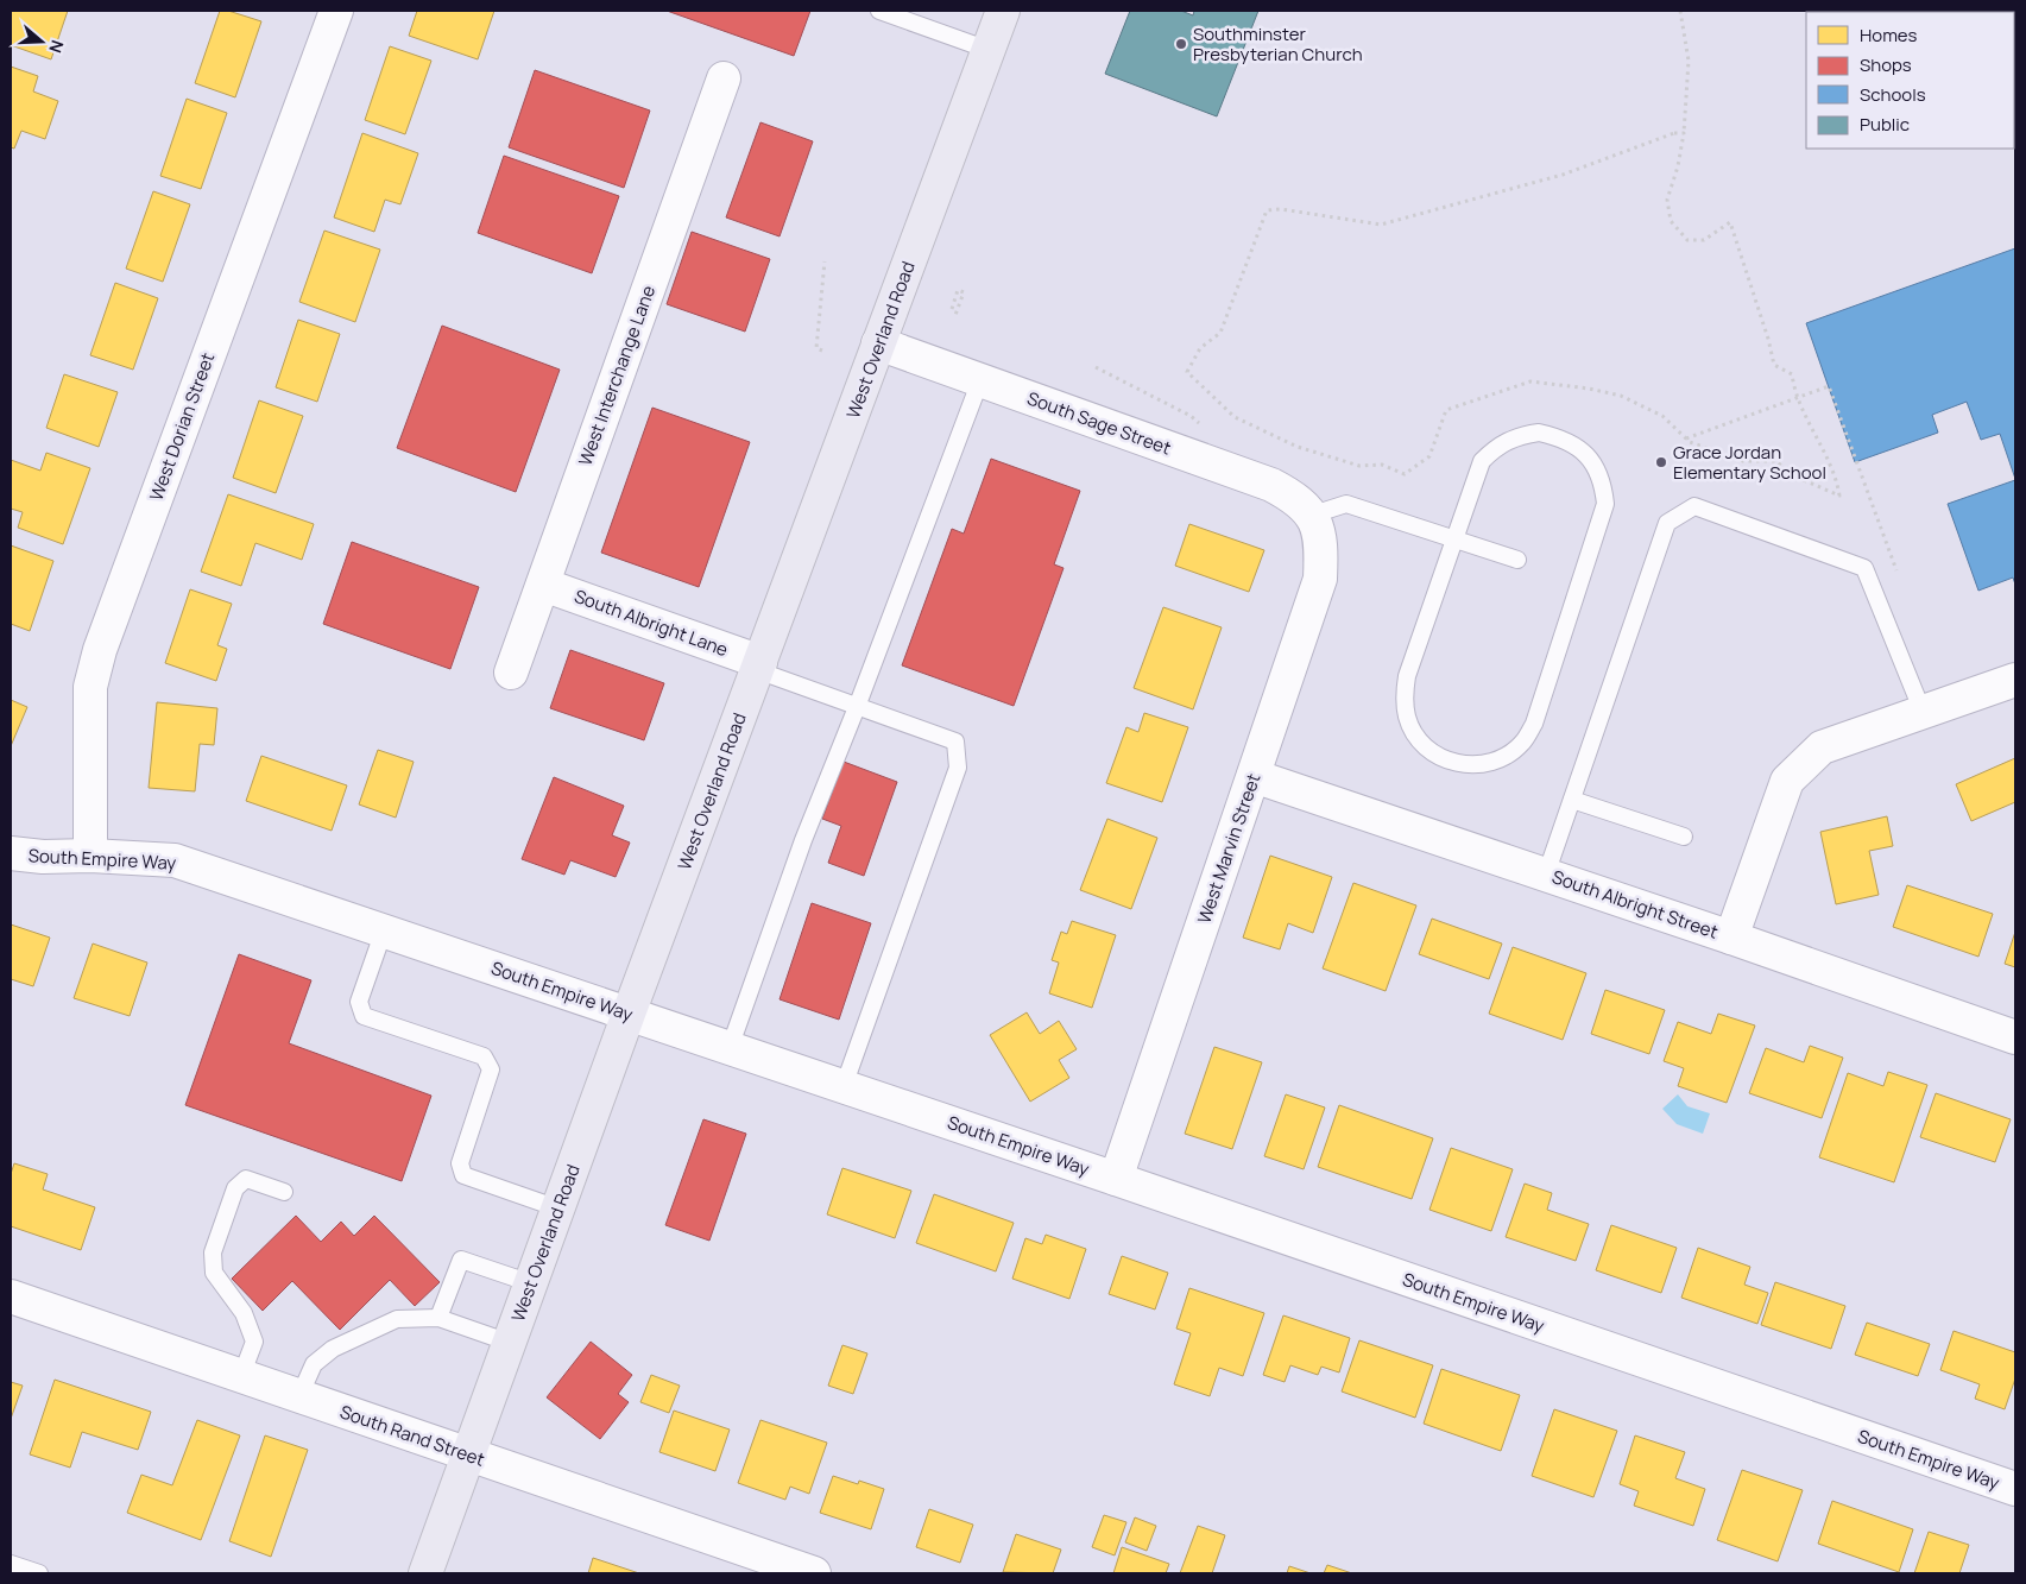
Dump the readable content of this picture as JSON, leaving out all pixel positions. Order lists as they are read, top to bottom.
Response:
{
  "streets": {
    "main road": ["West Overland Road"],
    "street": [
      "West Interchange Lane",
      "South Sage Street",
      "West Dorian Street",
      "South Albright Lane",
      "West Marvin Street",
      "South Empire Way",
      "South Albright Street",
      "South Rand Street"
    ]
  },
  "crossings": [
    ["West Overland Road", "South Sage Street"],
    ["West Overland Road", "South Albright Lane"],
    ["West Overland Road", "South Empire Way"],
    ["West Overland Road", "South Rand Street"],
    ["West Interchange Lane", "South Albright Lane"],
    ["South Sage Street", "West Marvin Street"],
    ["West Dorian Street", "South Empire Way"],
    ["West Marvin Street", "South Empire Way"],
    ["West Marvin Street", "South Albright Street"]
  ],
  "places": ["Southminster Presbyterian Church", "Grace Jordan Elementary School"],
  "legend": [
    "Homes",
    "Shops",
    "Schools",
    "Public"
  ],
  "north": "right"
}
